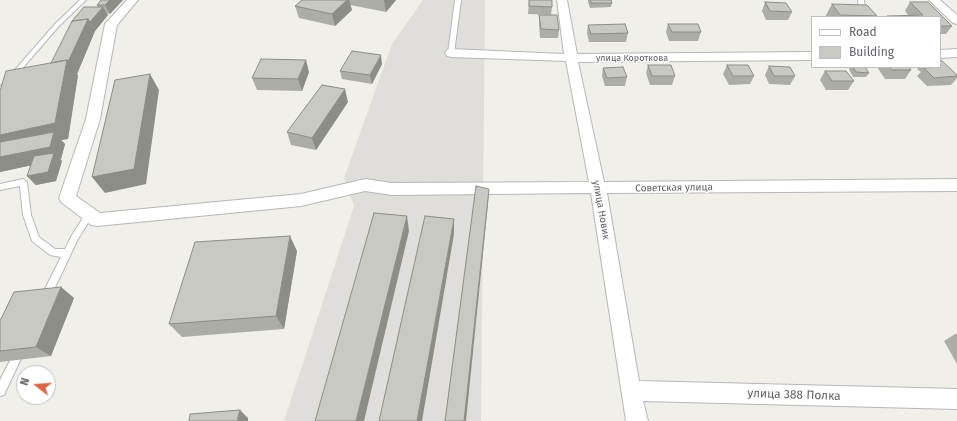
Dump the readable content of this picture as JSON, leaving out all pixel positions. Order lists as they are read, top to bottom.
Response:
{
  "streets": {
    "street": [
      "улица Короткова",
      "Советская улица",
      "улица Новик",
      "улица 388 Полка"
    ]
  },
  "crossings": [
    ["улица Короткова", "улица Новик"],
    ["Советская улица", "улица Новик"],
    ["улица Новик", "улица 388 Полка"]
  ],
  "legend": ["Road", "Building"],
  "north": "left"
}
